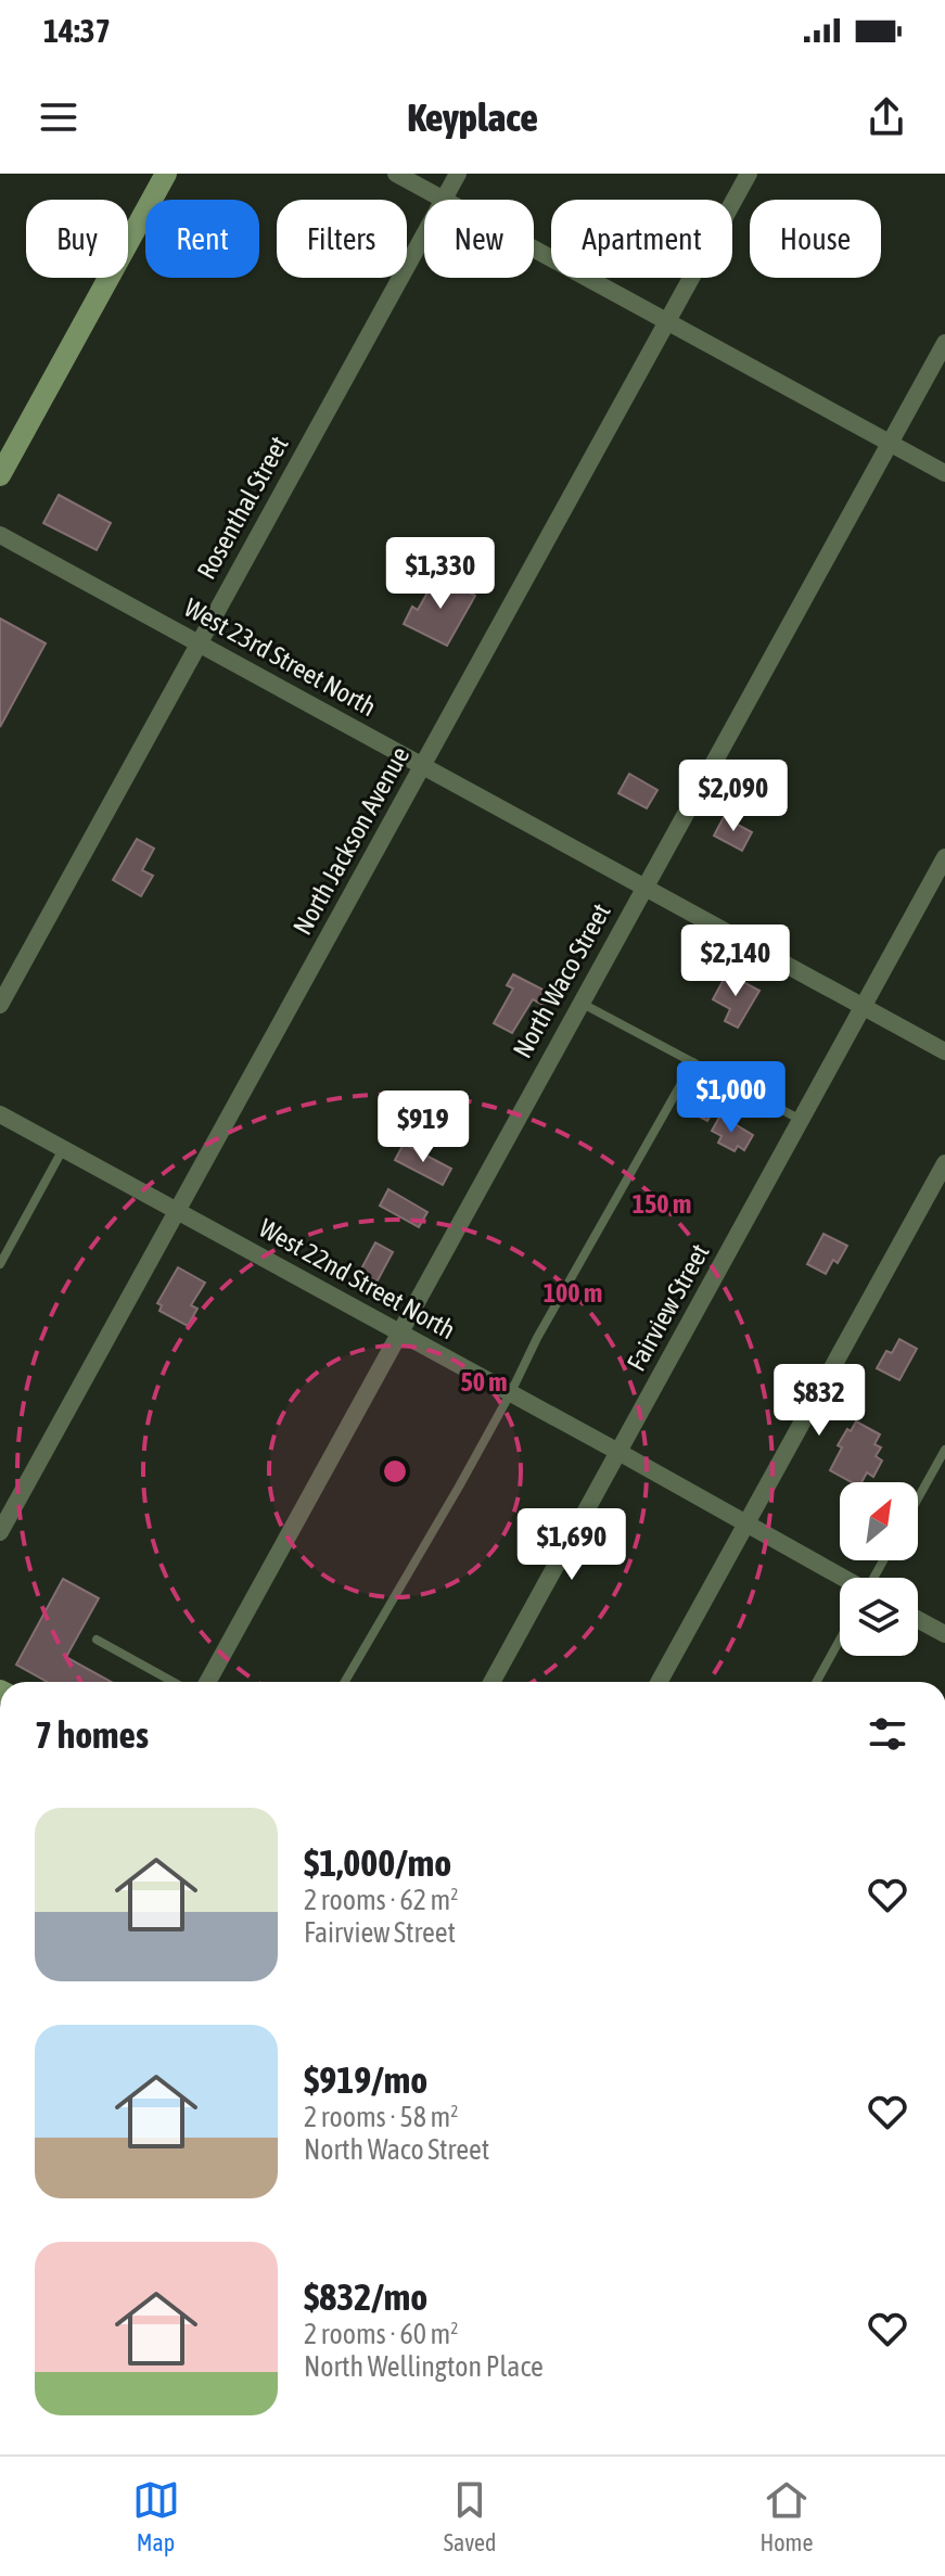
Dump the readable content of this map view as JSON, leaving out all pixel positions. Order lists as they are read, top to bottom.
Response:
{
  "streets": {
    "street": [
      "Rosenthal Street",
      "West 23rd Street North",
      "North Jackson Avenue",
      "North Waco Street",
      "West 22nd Street North",
      "Fairview Street"
    ]
  },
  "crossings": [
    ["Rosenthal Street", "West 23rd Street North"],
    ["West 23rd Street North", "North Jackson Avenue"],
    ["West 23rd Street North", "North Waco Street"],
    ["West 23rd Street North", "Fairview Street"],
    ["North Jackson Avenue", "West 22nd Street North"],
    ["North Waco Street", "West 22nd Street North"],
    ["West 22nd Street North", "Fairview Street"]
  ],
  "north": "top right",
  "page": {
    "status": "14:37",
    "header": "Keyplace",
    "chip": [
      "Buy",
      "Rent",
      "Filters",
      "New",
      "Apartment",
      "House"
    ],
    "price": [
      "$1,330",
      "$2,090",
      "$2,140",
      "$1,000",
      "$919",
      "$832",
      "$1,690"
    ],
    "heading": "7 homes",
    "list": [
      {
        "name": "$1,000/mo",
        "note": "2 rooms · 62 m² · Fairview Street"
      },
      {
        "name": "$919/mo",
        "note": "2 rooms · 58 m² · North Waco Street"
      },
      {
        "name": "$832/mo",
        "note": "2 rooms · 60 m² · North Wellington Place"
      }
    ],
    "tabs": ["Map", "Saved", "Home"]
  },
  "rings": ["150 m", "100 m", "50 m"]
}
